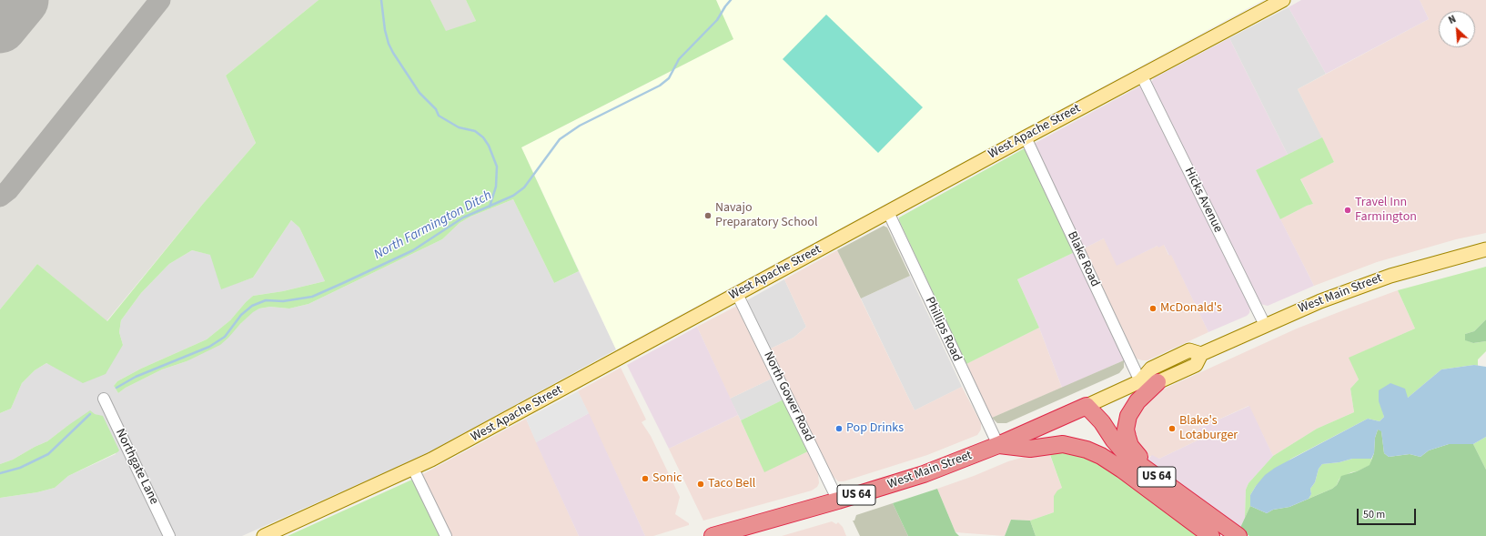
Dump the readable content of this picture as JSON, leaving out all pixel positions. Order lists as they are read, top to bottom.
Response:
{
  "streets": {
    "highway": ["West Main Street", "US 64"],
    "main road": ["West Apache Street"],
    "street": [
      "Hicks Avenue",
      "Blake Road",
      "Phillips Road",
      "North Gower Road",
      "Northgate Lane"
    ]
  },
  "crossings": [
    ["West Apache Street", "Hicks Avenue"],
    ["West Apache Street", "Blake Road"],
    ["West Apache Street", "Phillips Road"],
    ["West Apache Street", "North Gower Road"],
    ["Hicks Avenue", "West Main Street"],
    ["Blake Road", "West Main Street"],
    ["West Main Street", "Phillips Road"],
    ["West Main Street", "North Gower Road"],
    ["West Main Street", "US 64"],
    ["Phillips Road", "US 64"]
  ],
  "water": ["North Farmington Ditch"],
  "places": [
    "Travel Inn Farmington",
    "Navajo Preparatory School",
    "McDonald's",
    "Pop Drinks",
    "Blake's Lotaburger",
    "Sonic",
    "Taco Bell"
  ],
  "scale_bar": "50 m",
  "north": "top left"
}
